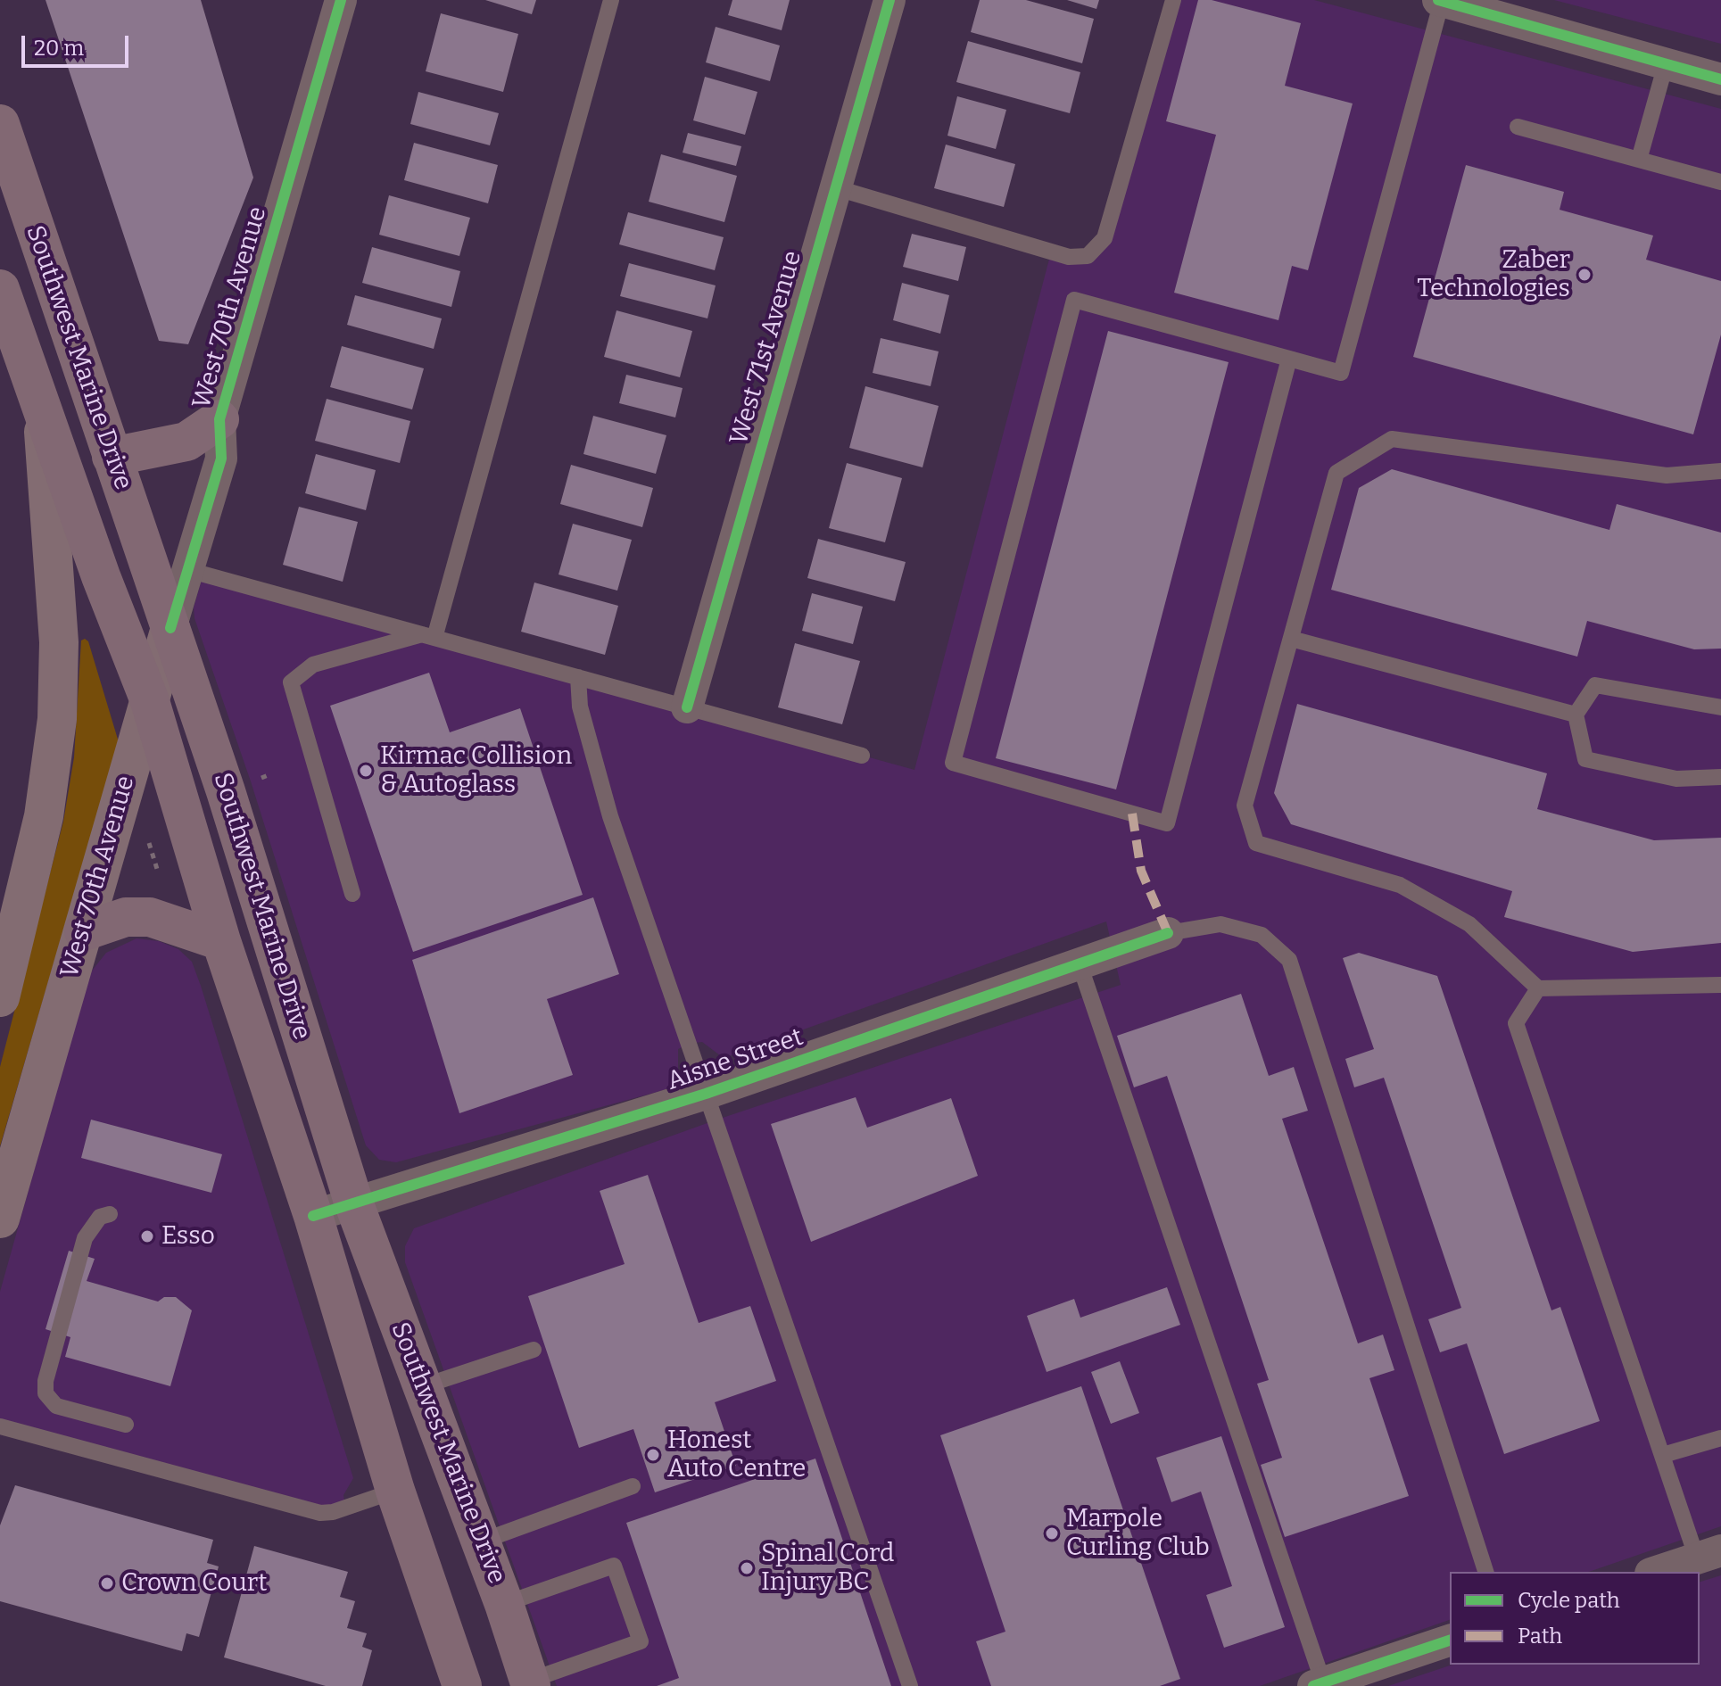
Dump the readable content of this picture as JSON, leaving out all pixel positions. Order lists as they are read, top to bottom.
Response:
{
  "streets": {
    "main road": ["West 70th Avenue", "Southwest Marine Drive"],
    "street": ["West 71st Avenue", "Aisne Street"]
  },
  "crossings": [
    ["West 70th Avenue", "Southwest Marine Drive"],
    ["Southwest Marine Drive", "Aisne Street"]
  ],
  "places": [
    "Zaber Technologies",
    "Kirmac Collision & Autoglass",
    "Esso",
    "Honest Auto Centre",
    "Marpole Curling Club",
    "Spinal Cord Injury BC",
    "Crown Court"
  ],
  "legend": ["Cycle path", "Path"],
  "scale_bar": "20 m"
}
